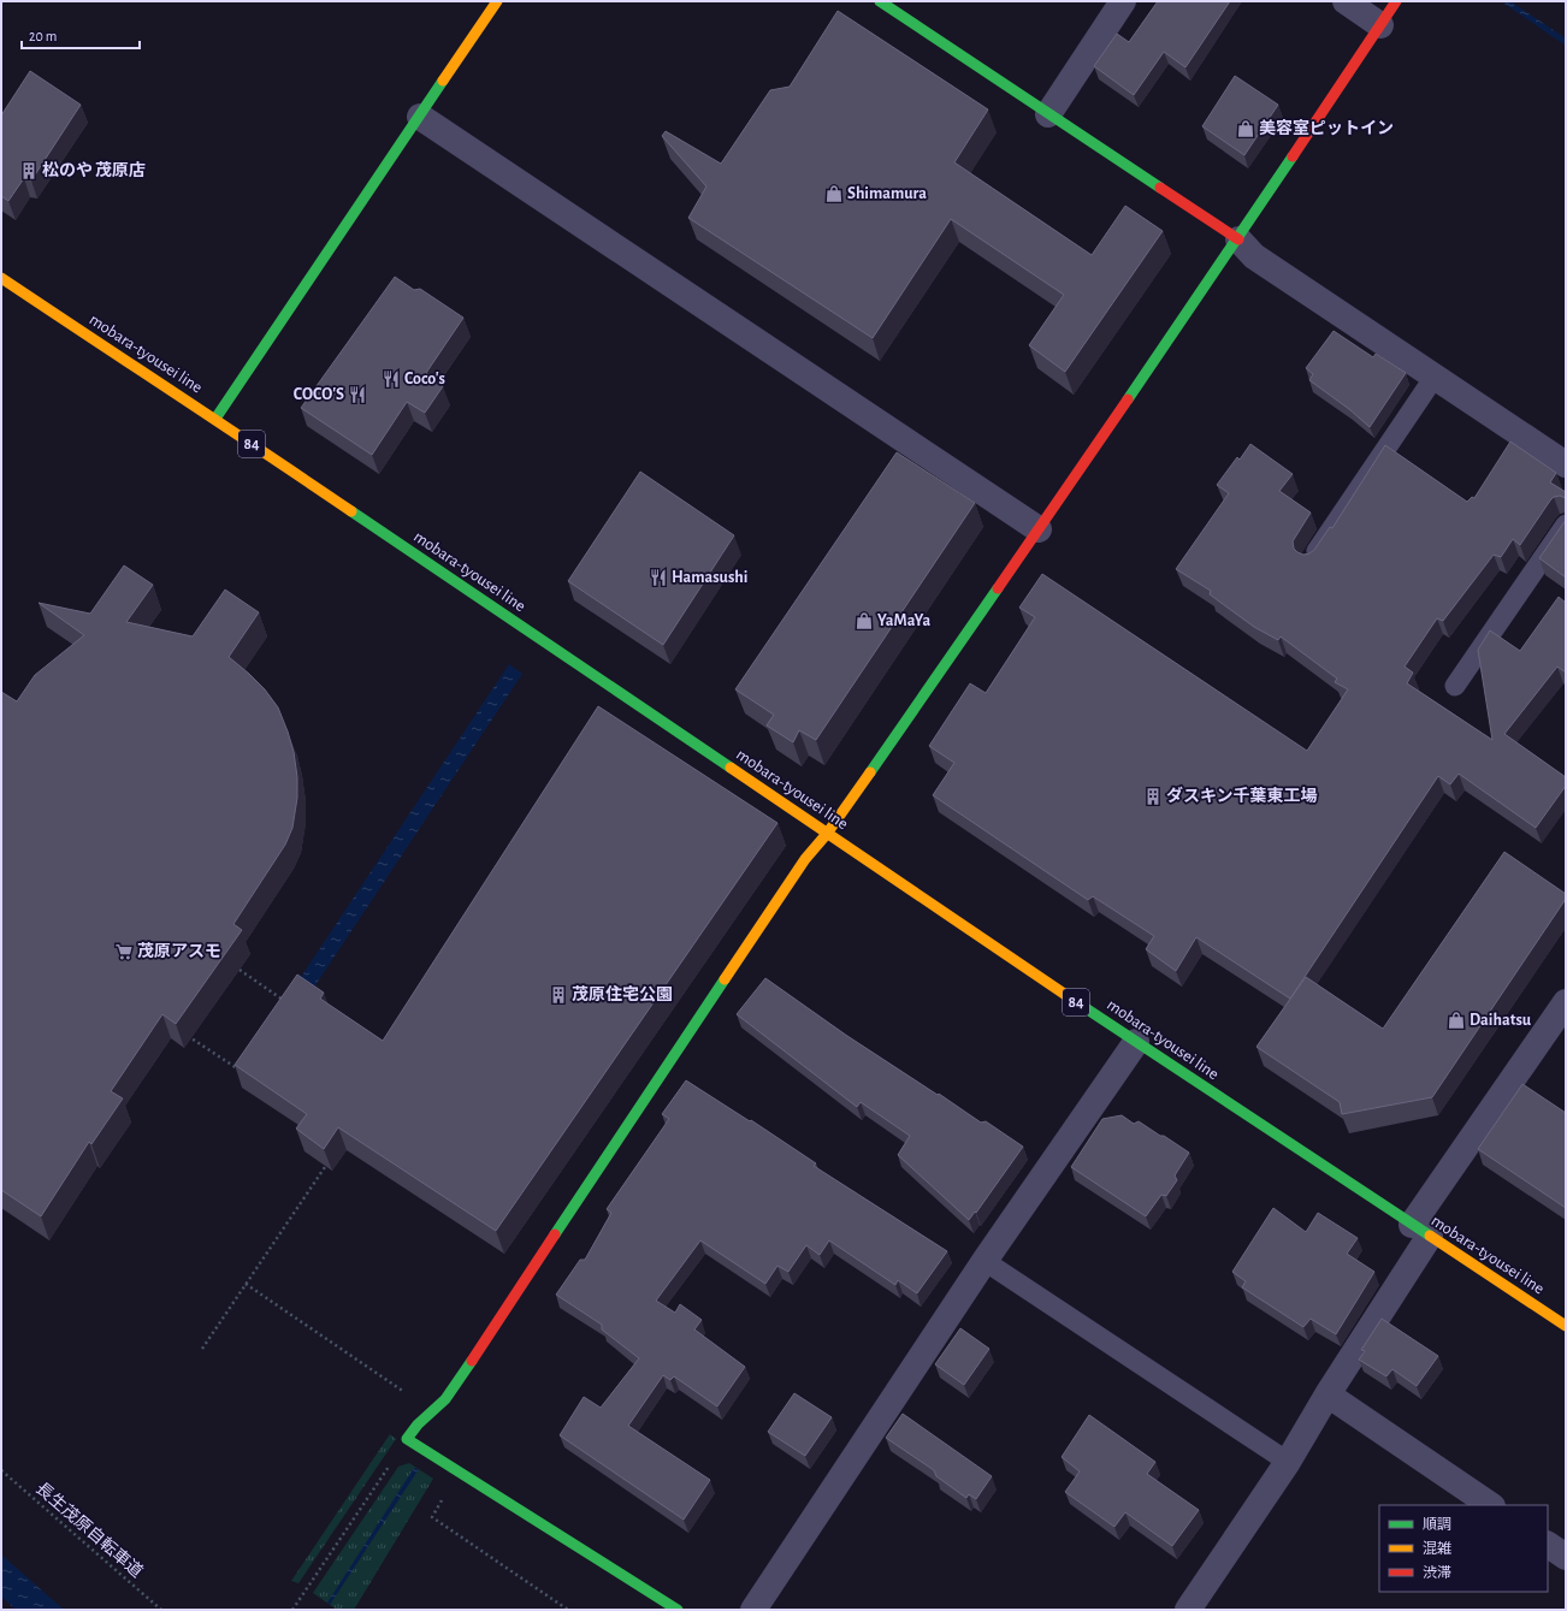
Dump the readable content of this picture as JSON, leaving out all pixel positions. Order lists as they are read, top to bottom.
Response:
{
  "streets": {
    "street": ["mobara-tyousei line", "84"],
    "path": ["長生茂原自転車道"]
  },
  "places": {
    "shop": [
      "美容室ピットイン",
      "Shimamura",
      "YaMaYa",
      "Daihatsu"
    ],
    "building": ["松のや 茂原店", "ダスキン千葉東工場", "茂原住宅公園"],
    "restaurant": ["Coco's", "COCO'S", "Hamasushi"],
    "supermarket": ["茂原アスモ"]
  },
  "legend": ["順調", "混雑", "渋滞"],
  "scale_bar": "20 m"
}
